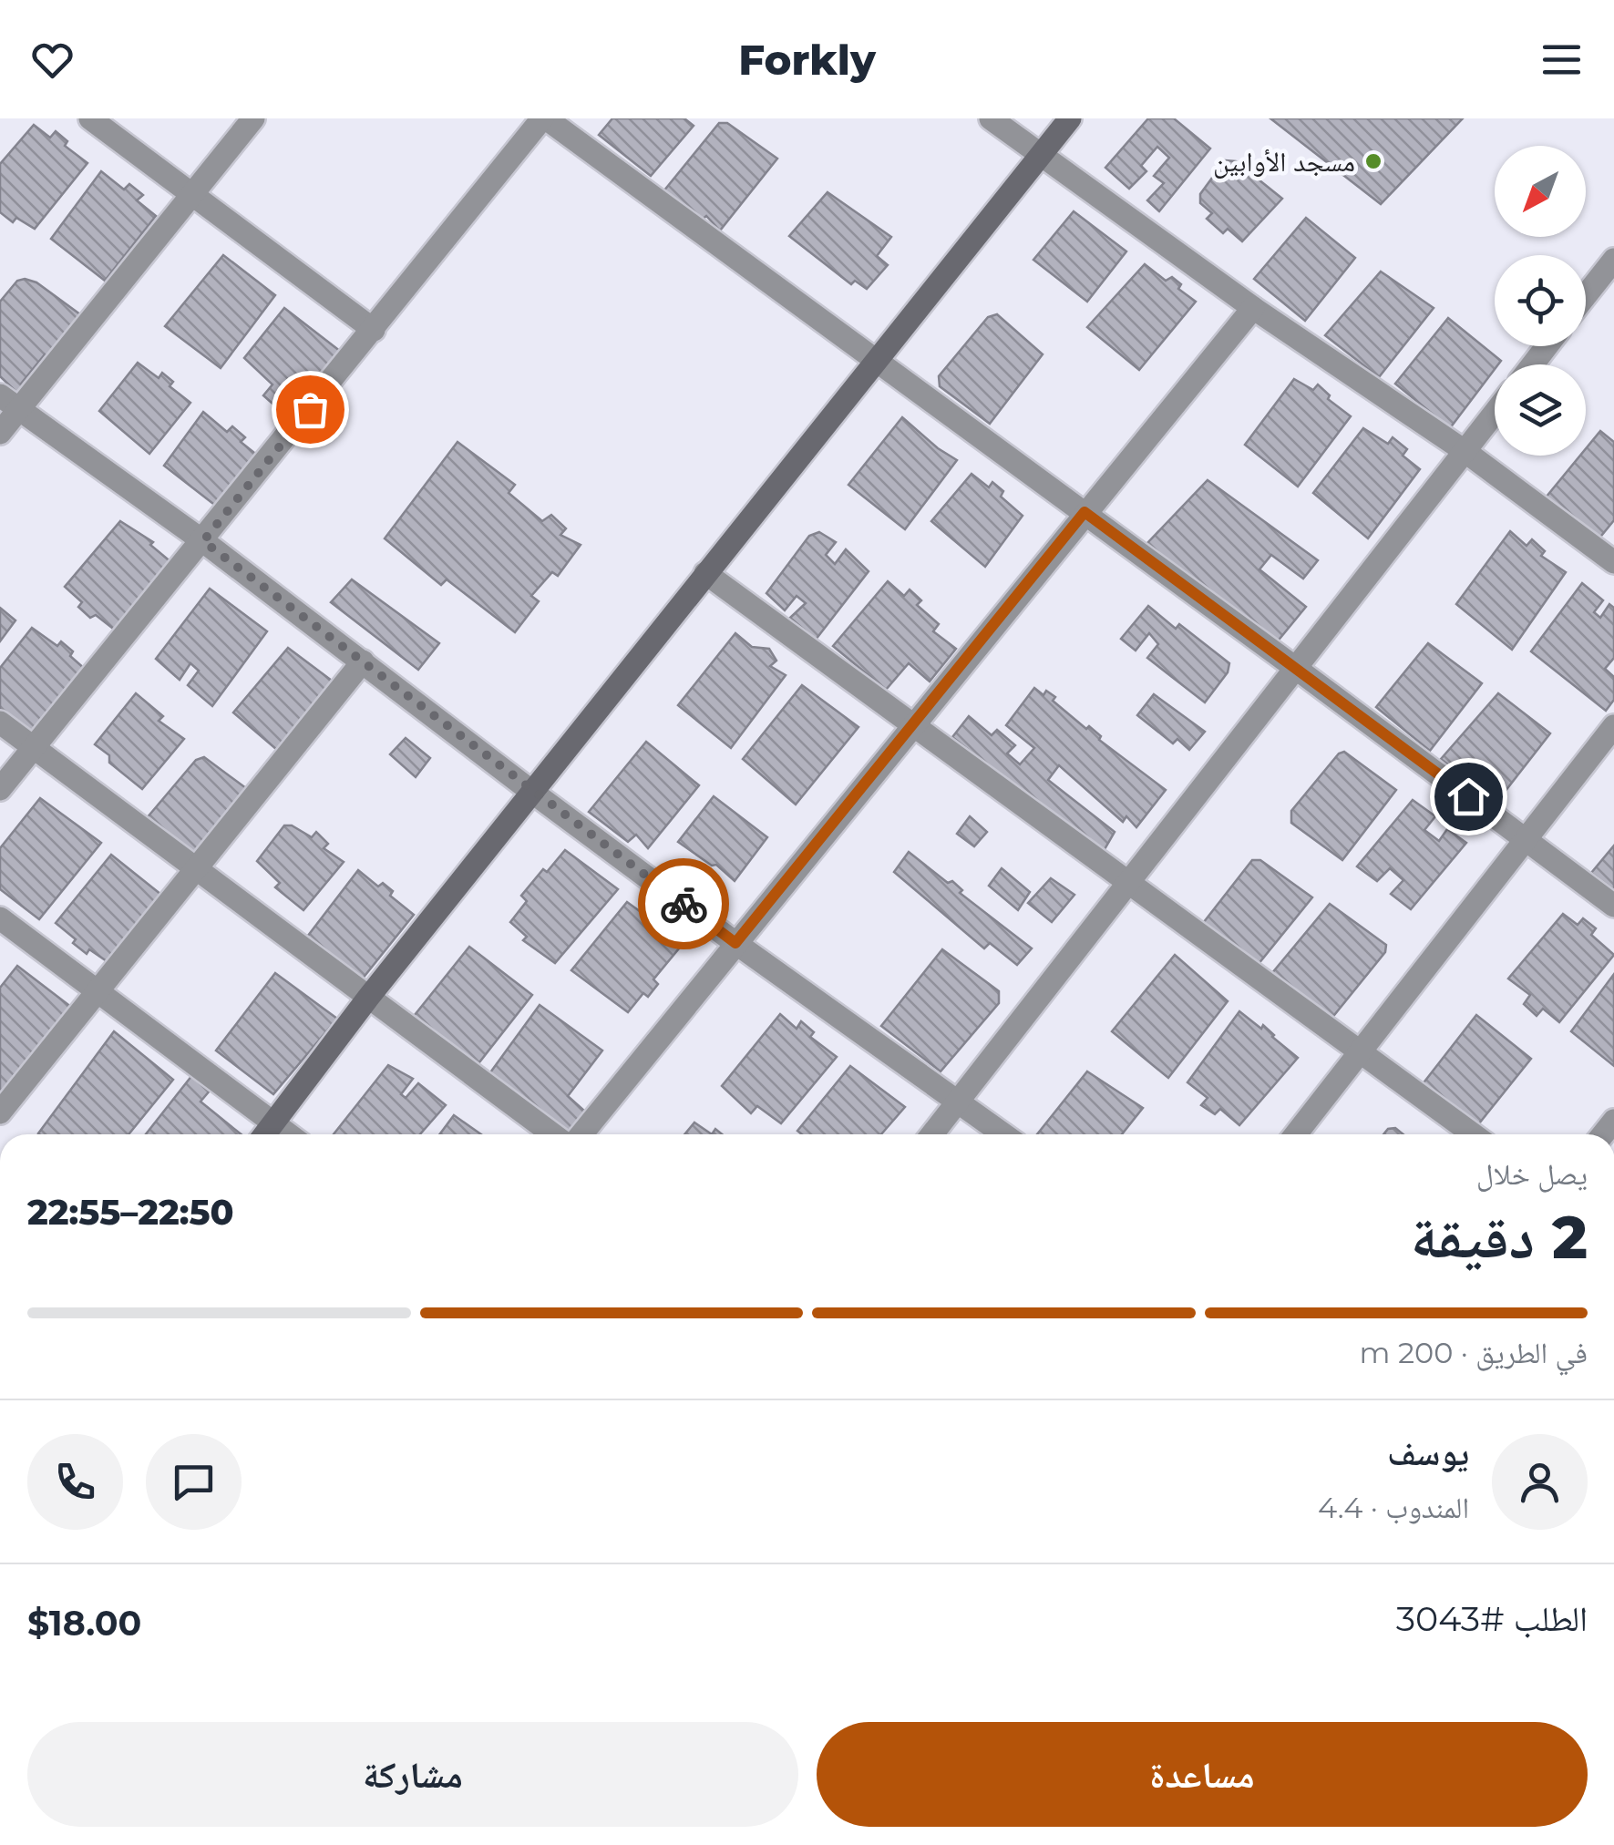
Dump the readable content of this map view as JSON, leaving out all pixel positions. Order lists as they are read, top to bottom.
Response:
{
  "places": ["مسجد الأوابين"],
  "north": "bottom left",
  "page": {
    "header": "Forkly",
    "heading": ["2 دقيقة", "يصل خلال", "22:50–22:55"],
    "panel": [
      "يوسف",
      "المندوب · 4.4",
      "الطلب #3043",
      "$18.00"
    ],
    "bar": "في الطريق · 200 m",
    "buttons": ["مساعدة", "مشاركة"]
  }
}
